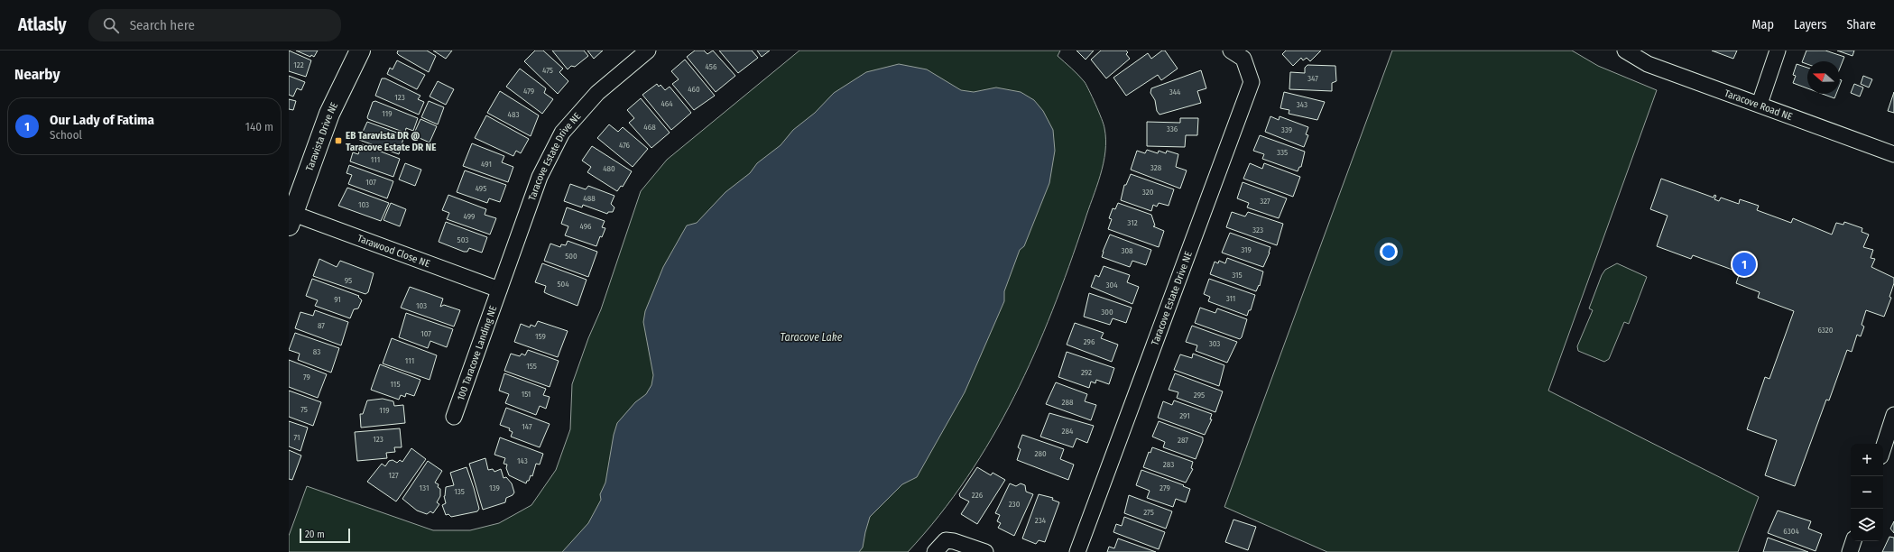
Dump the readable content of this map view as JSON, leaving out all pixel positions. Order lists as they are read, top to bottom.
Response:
{
  "streets": {
    "street": [
      "Taracove Road NE",
      "Taravista Drive NE",
      "Taracove Estate Drive NE",
      "Tarawood Close NE",
      "100 Taracove Landing NE"
    ]
  },
  "crossings": [
    ["Taravista Drive NE", "Tarawood Close NE"],
    ["Taracove Estate Drive NE", "Tarawood Close NE"],
    ["Taracove Estate Drive NE", "100 Taracove Landing NE"],
    ["Tarawood Close NE", "100 Taracove Landing NE"]
  ],
  "water": ["Taracove Lake"],
  "places": {
    "transit": ["EB Taravista DR @ Taracove Estate DR NE"]
  },
  "house_numbers": [
    "122",
    "456",
    "475",
    "347",
    "460",
    "479",
    "344",
    "123",
    "464",
    "343",
    "119",
    "483",
    "468",
    "336",
    "339",
    "476",
    "335",
    "111",
    "491",
    "328",
    "480",
    "107",
    "495",
    "320",
    "488",
    "327",
    "103",
    "499",
    "312",
    "496",
    "323",
    "503",
    "319",
    "308",
    "500",
    "315",
    "95",
    "504",
    "304",
    "311",
    "91",
    "103",
    "300",
    "87",
    "6320",
    "107",
    "159",
    "296",
    "303",
    "83",
    "111",
    "155",
    "292",
    "79",
    "115",
    "151",
    "295",
    "288",
    "75",
    "119",
    "291",
    "147",
    "284",
    "71",
    "123",
    "287",
    "280",
    "143",
    "283",
    "127",
    "131",
    "139",
    "279",
    "135",
    "226",
    "230",
    "275",
    "234",
    "6304"
  ],
  "scale_bar": "20 m",
  "north": "left",
  "page": {
    "header": "Atlasly",
    "search": "Search here",
    "nav": ["Map", "Layers", "Share"],
    "heading": "Nearby",
    "list": [
      {
        "mark": "1",
        "name": "Our Lady of Fatima",
        "note": "School",
        "value": "140 m"
      }
    ],
    "pins": "1",
    "map_buttons": ["+", "−"],
    "scale": "20 m"
  }
}
